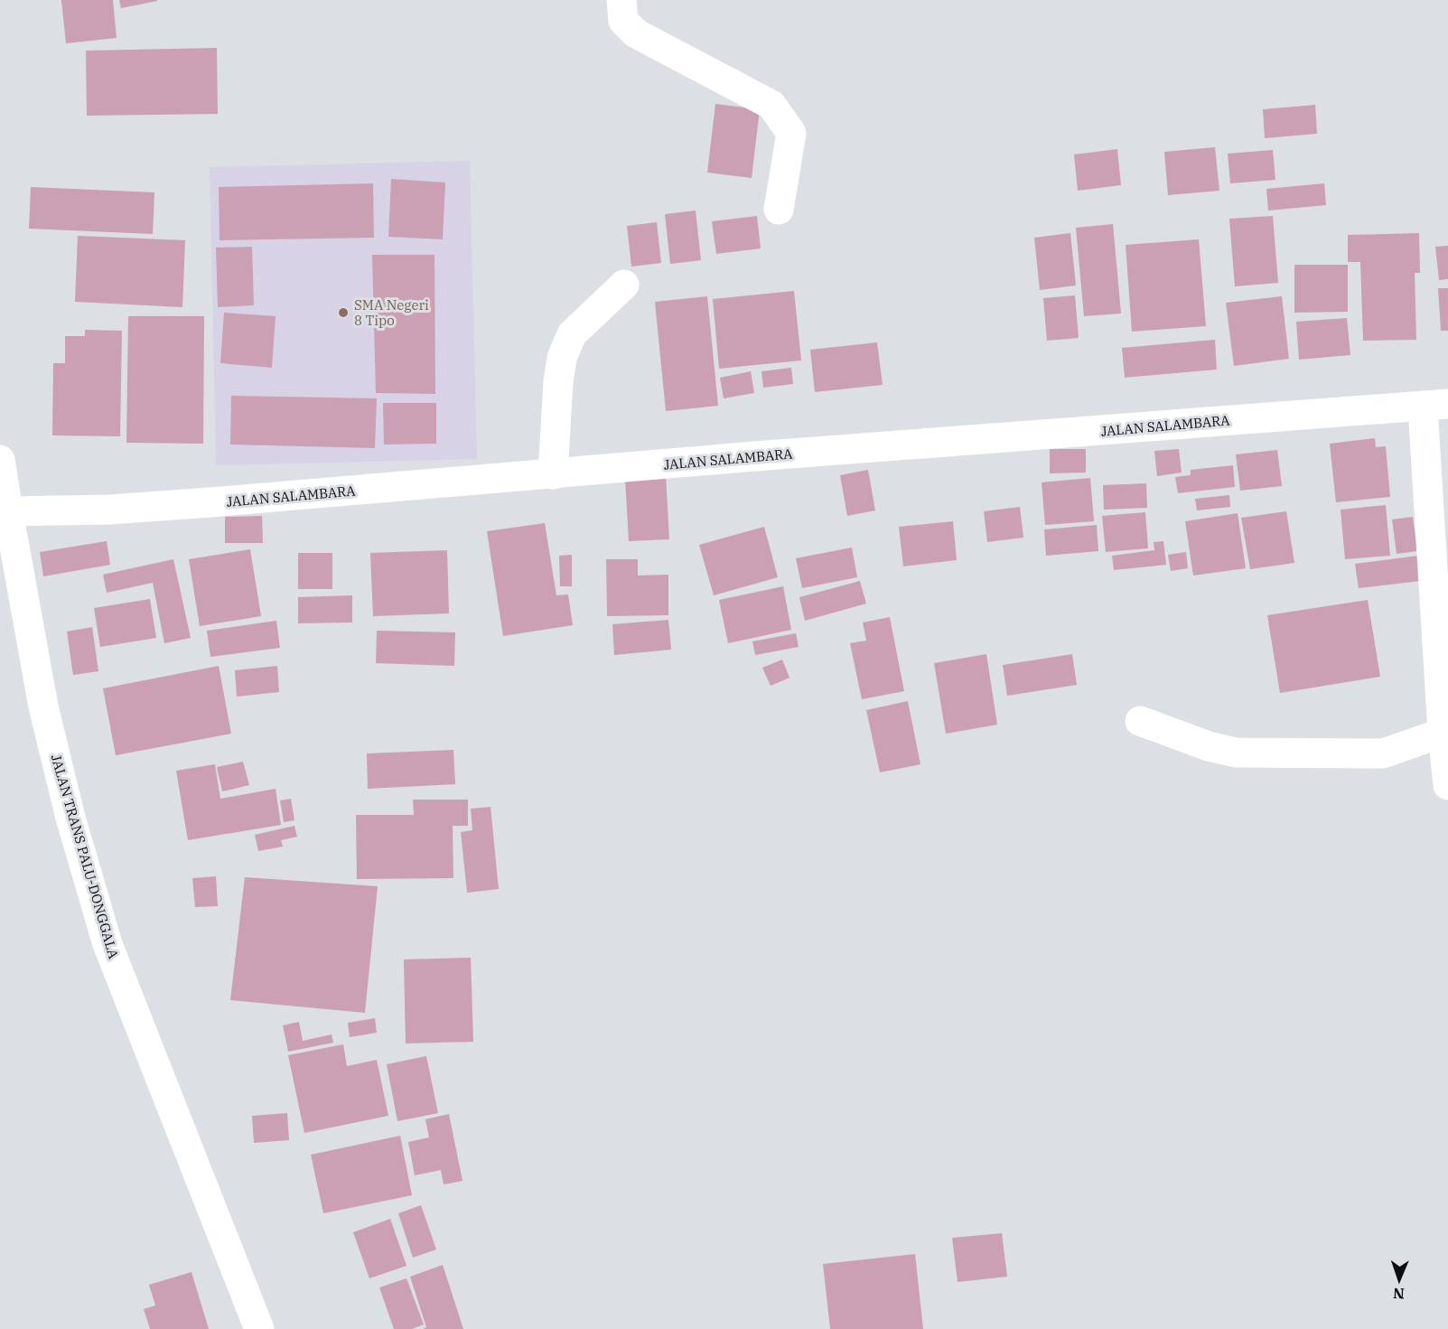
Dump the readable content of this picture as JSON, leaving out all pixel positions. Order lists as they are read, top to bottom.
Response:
{
  "streets": {
    "main road": ["JALAN SALAMBARA", "JALAN TRANS PALU-DONGGALA"]
  },
  "crossings": [
    ["JALAN SALAMBARA", "JALAN TRANS PALU-DONGGALA"]
  ],
  "places": ["SMA Negeri 8 Tipo"],
  "north": "bottom"
}
